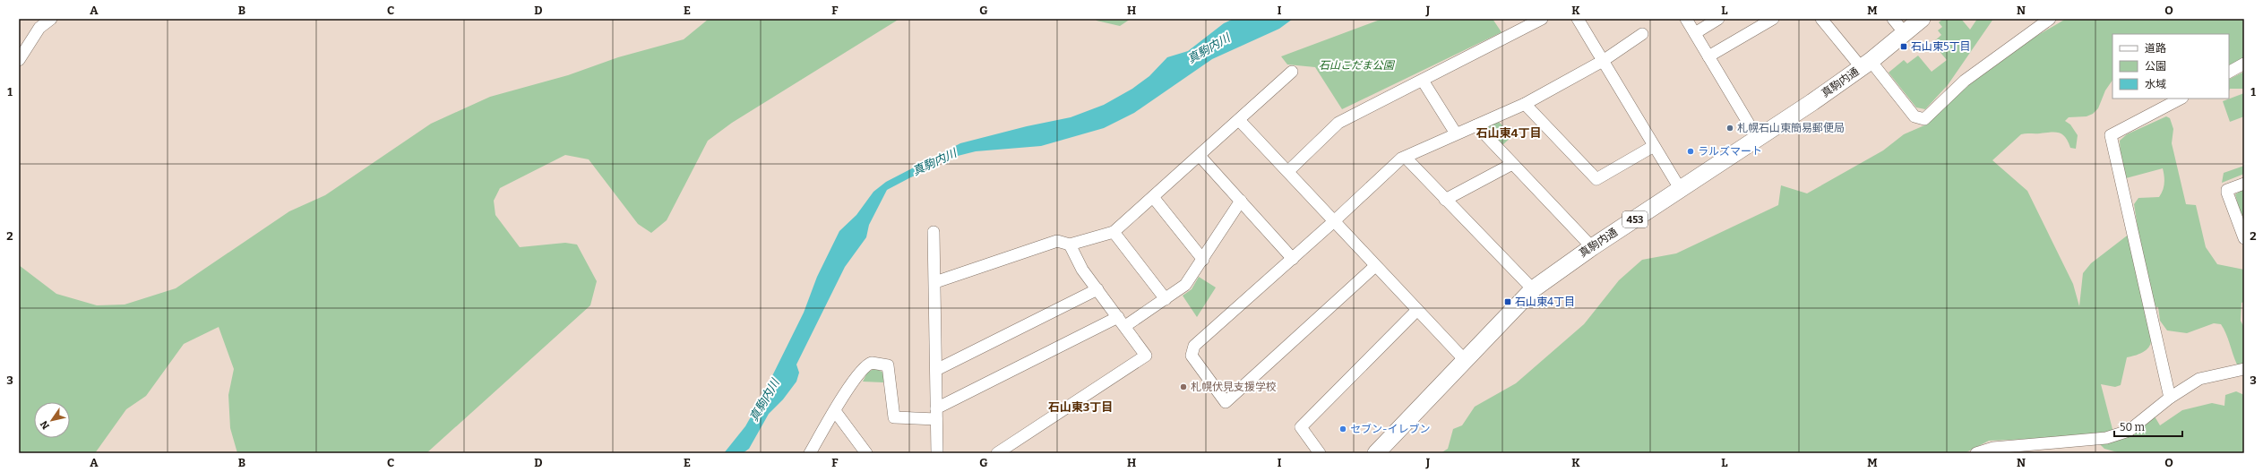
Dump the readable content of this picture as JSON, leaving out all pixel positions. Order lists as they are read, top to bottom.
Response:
{
  "streets": {
    "highway": ["真駒内通", "453"]
  },
  "districts": ["石山東4丁目", "石山東3丁目"],
  "water": ["真駒内川"],
  "parks": ["石山こだま公園"],
  "places": {
    "transit": ["石山東5丁目", "石山東4丁目"],
    "other": [
      "札幌石山東簡易郵便局",
      "ラルズマート",
      "札幌伏見支援学校",
      "セブン-イレブン"
    ]
  },
  "legend": ["道路", "公園", "水域"],
  "scale_bar": "50 m",
  "north": "bottom left",
  "grid": {
    "columns": [
      "A",
      "B",
      "C",
      "D",
      "E",
      "F",
      "G",
      "H",
      "I",
      "J",
      "K",
      "L",
      "M",
      "N",
      "O"
    ],
    "rows": ["1", "2", "3"]
  }
}
